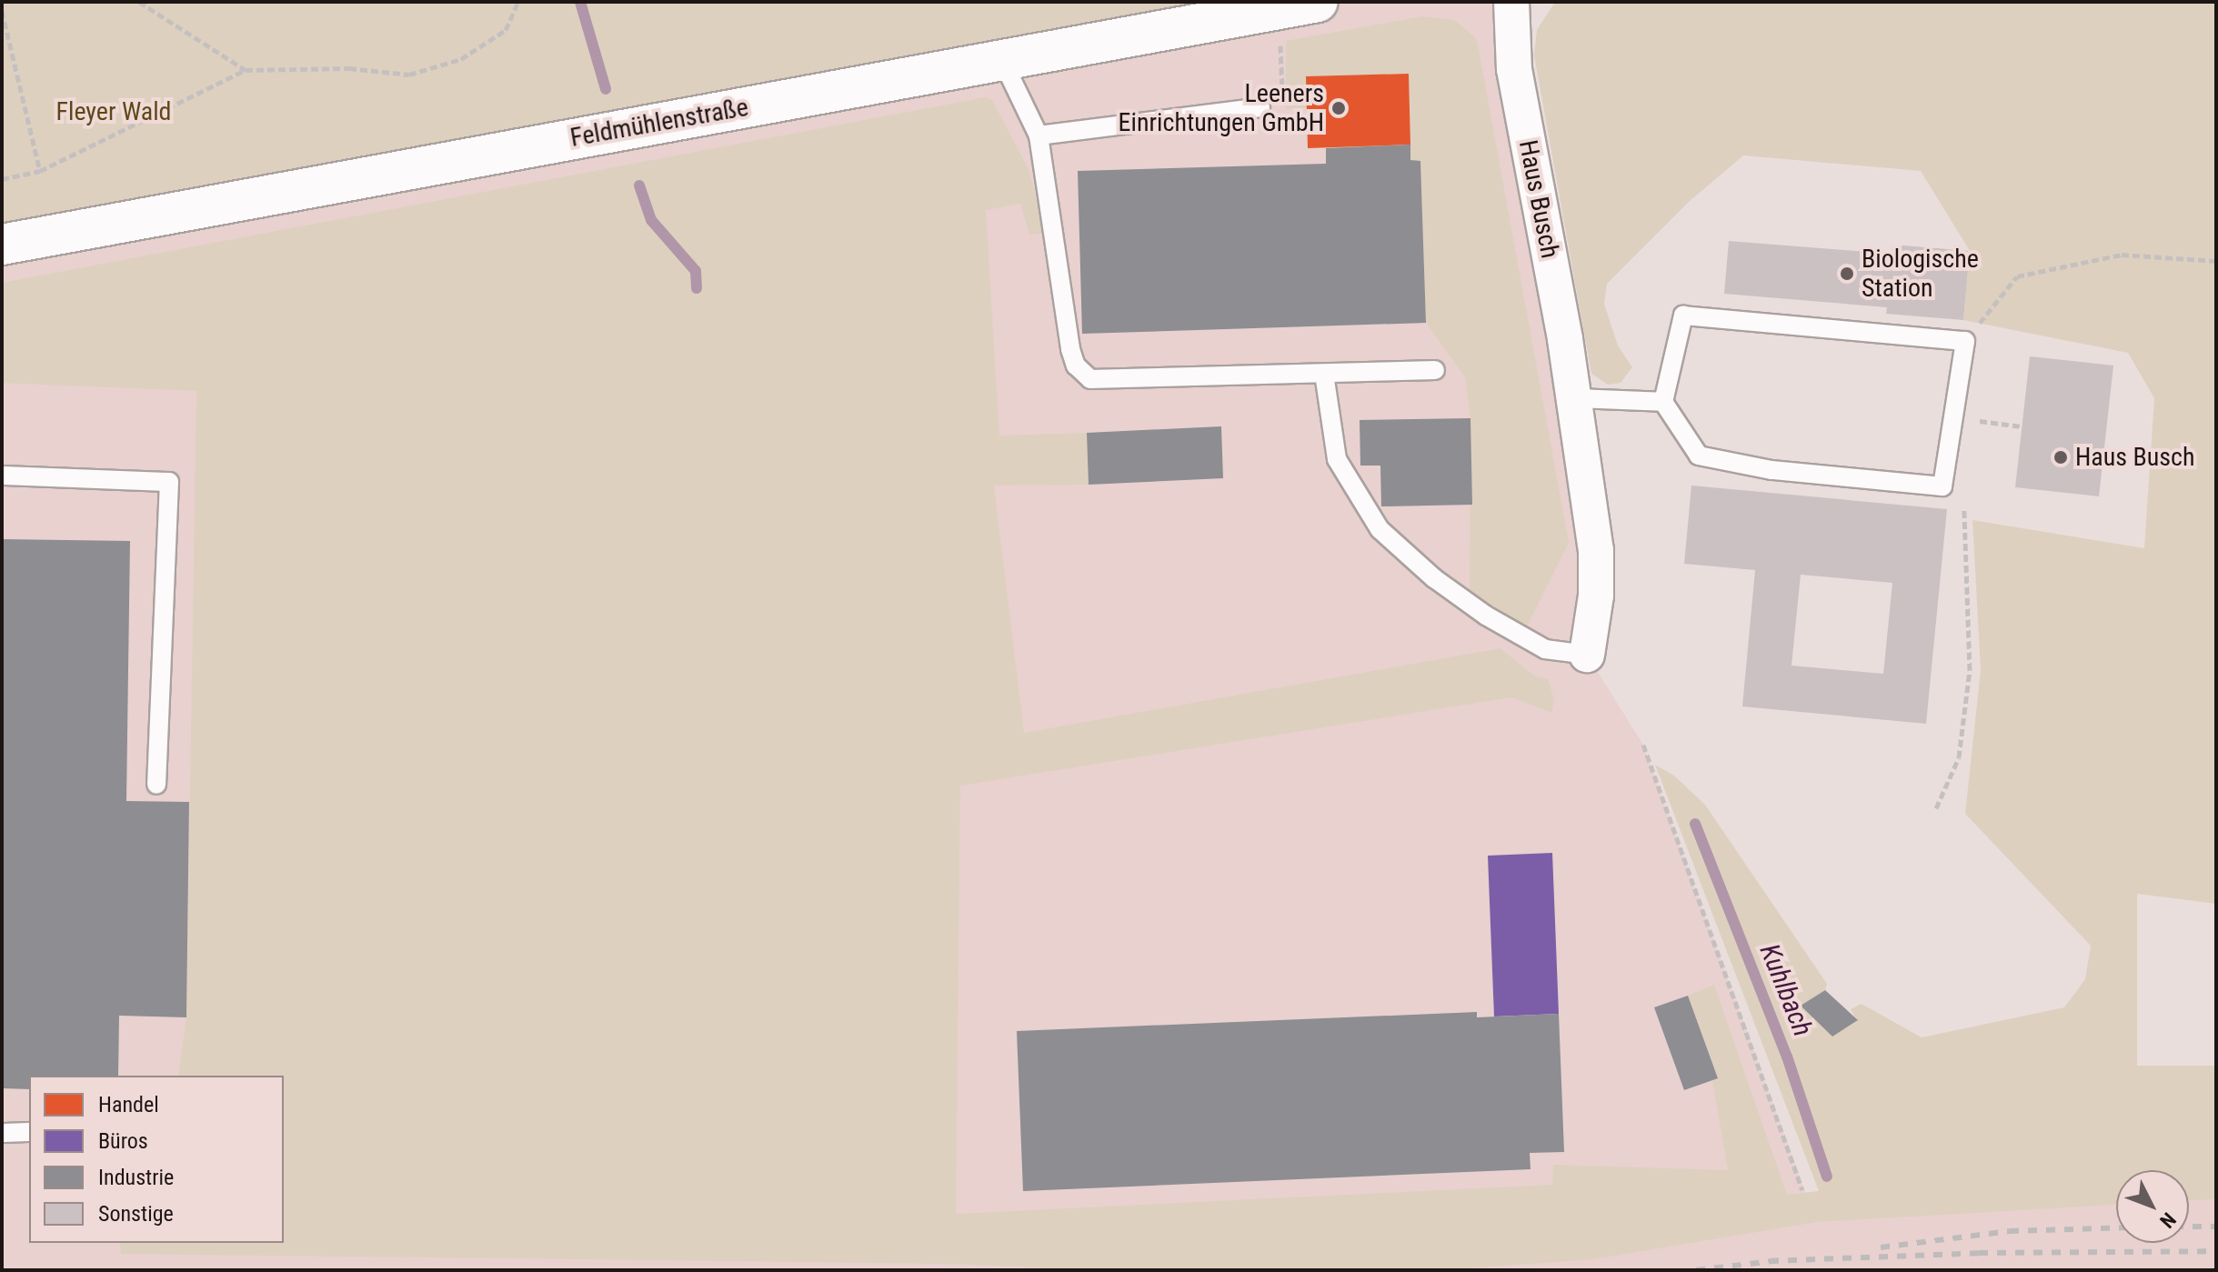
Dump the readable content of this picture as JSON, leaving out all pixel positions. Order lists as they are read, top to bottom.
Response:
{
  "streets": {
    "street": ["Feldmühlenstraße", "Haus Busch"]
  },
  "water": ["Kuhlbach"],
  "parks": ["Fleyer Wald"],
  "places": ["Leeners Einrichtungen GmbH", "Biologische Station", "Haus Busch"],
  "legend": [
    "Handel",
    "Büros",
    "Industrie",
    "Sonstige"
  ],
  "north": "bottom right"
}
